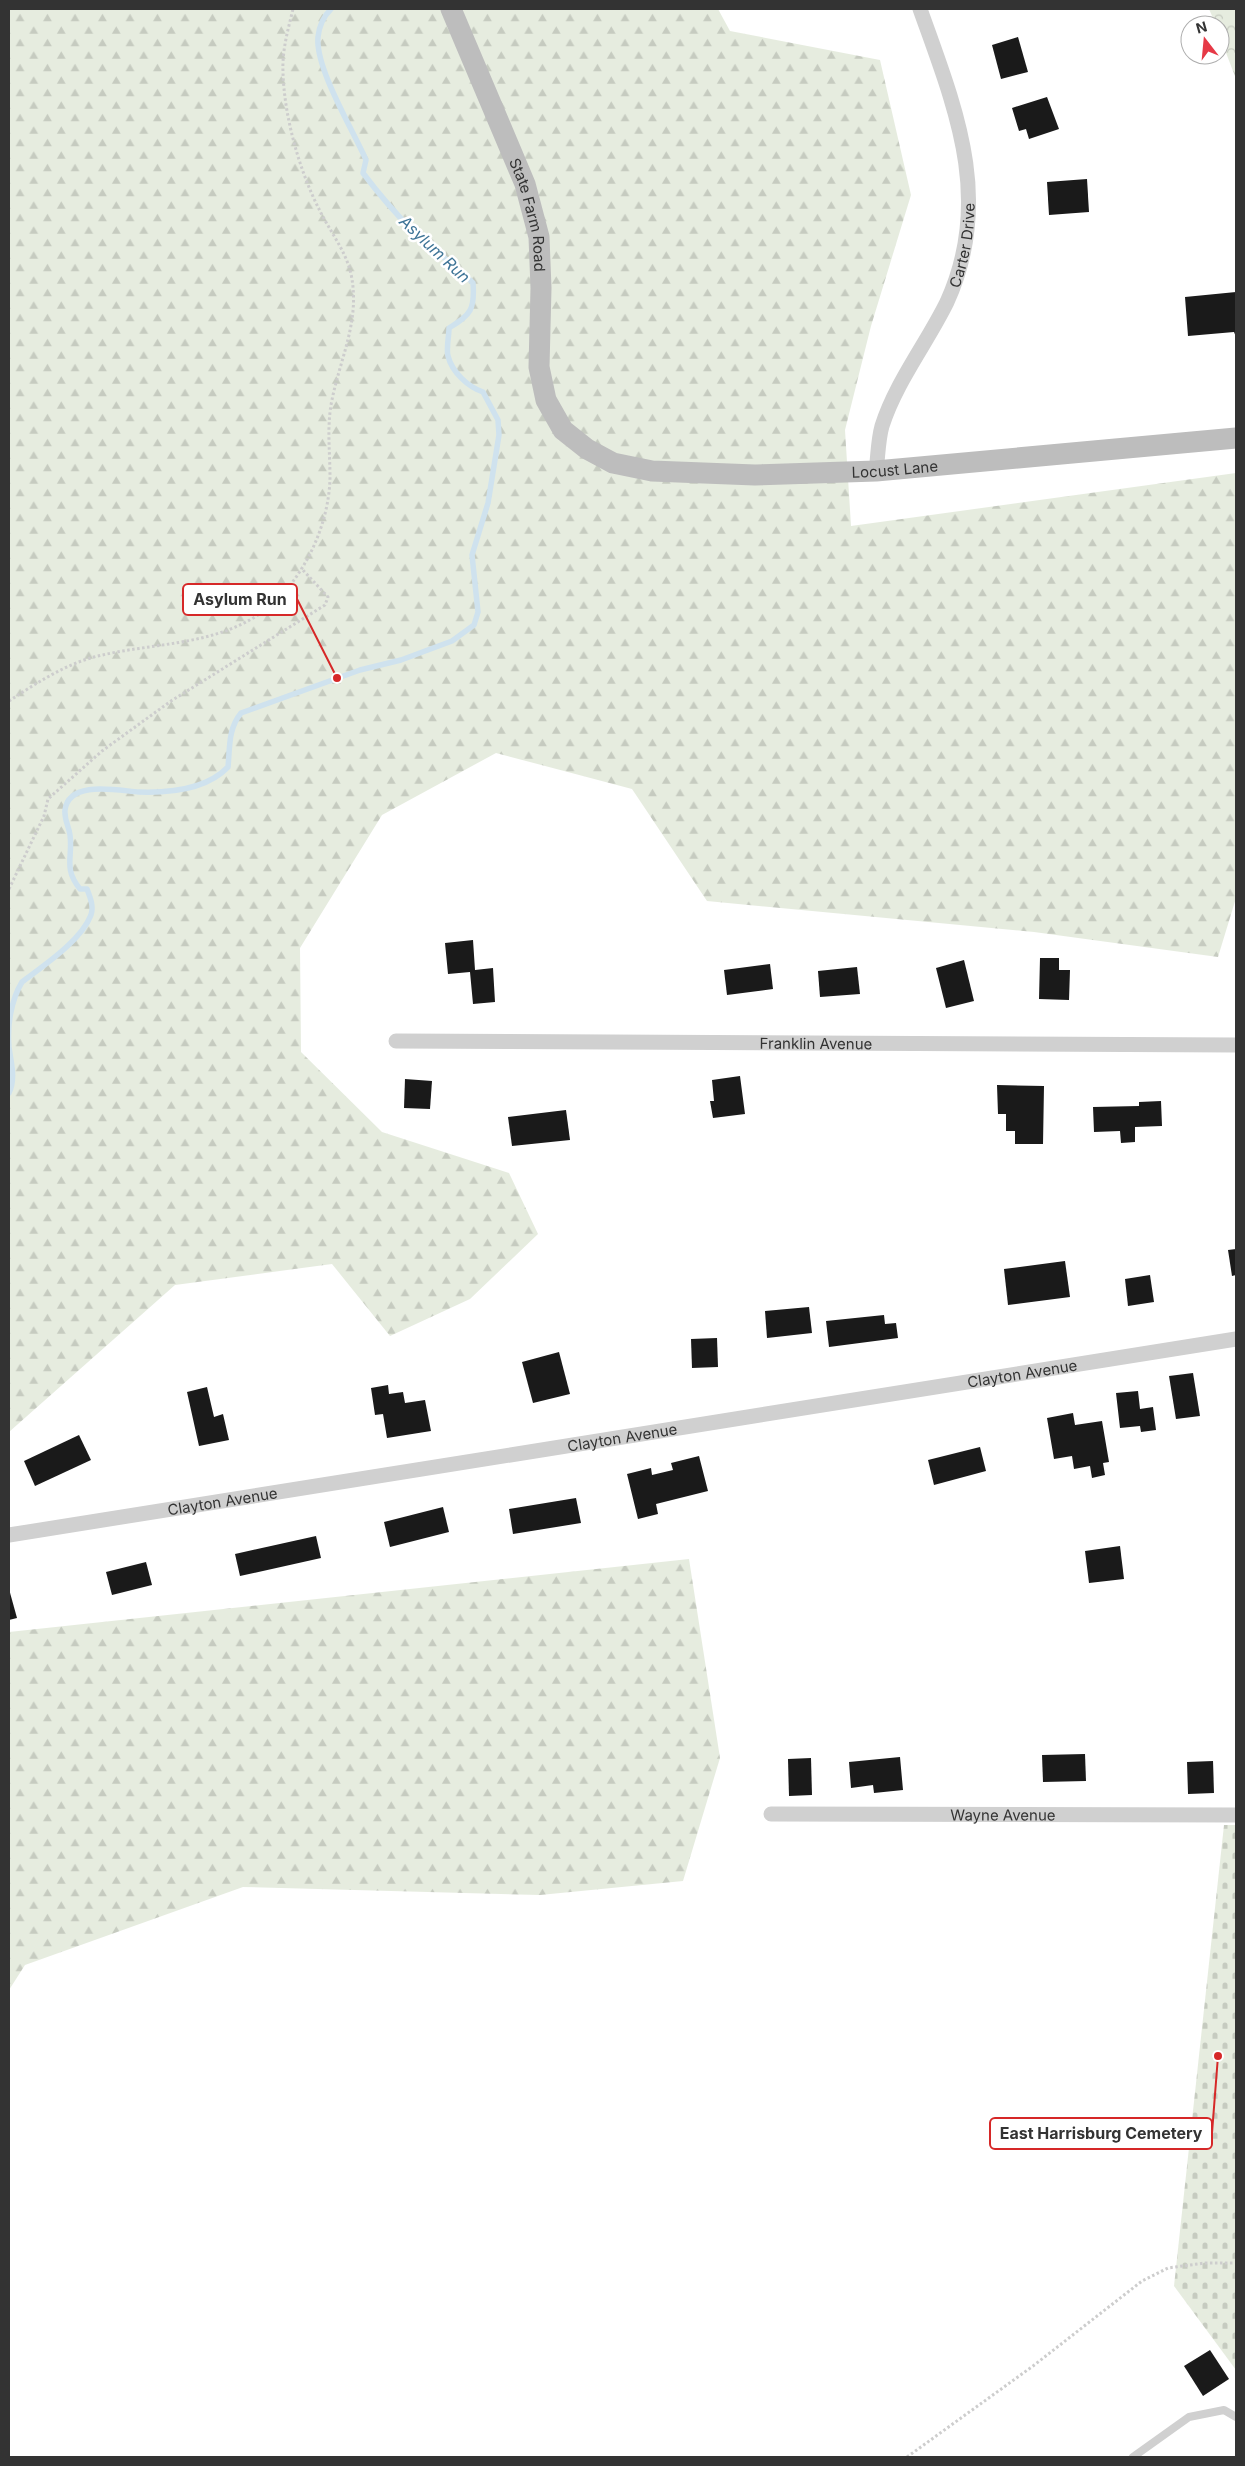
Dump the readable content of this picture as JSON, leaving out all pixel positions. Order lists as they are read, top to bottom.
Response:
{
  "streets": {
    "street": [
      "State Farm Road",
      "Carter Drive",
      "Locust Lane",
      "Franklin Avenue",
      "Clayton Avenue",
      "Wayne Avenue"
    ]
  },
  "crossings": [
    ["State Farm Road", "Locust Lane"],
    ["Carter Drive", "Locust Lane"]
  ],
  "water": ["Asylum Run"],
  "places": ["Asylum Run", "East Harrisburg Cemetery"],
  "north": "top"
}
